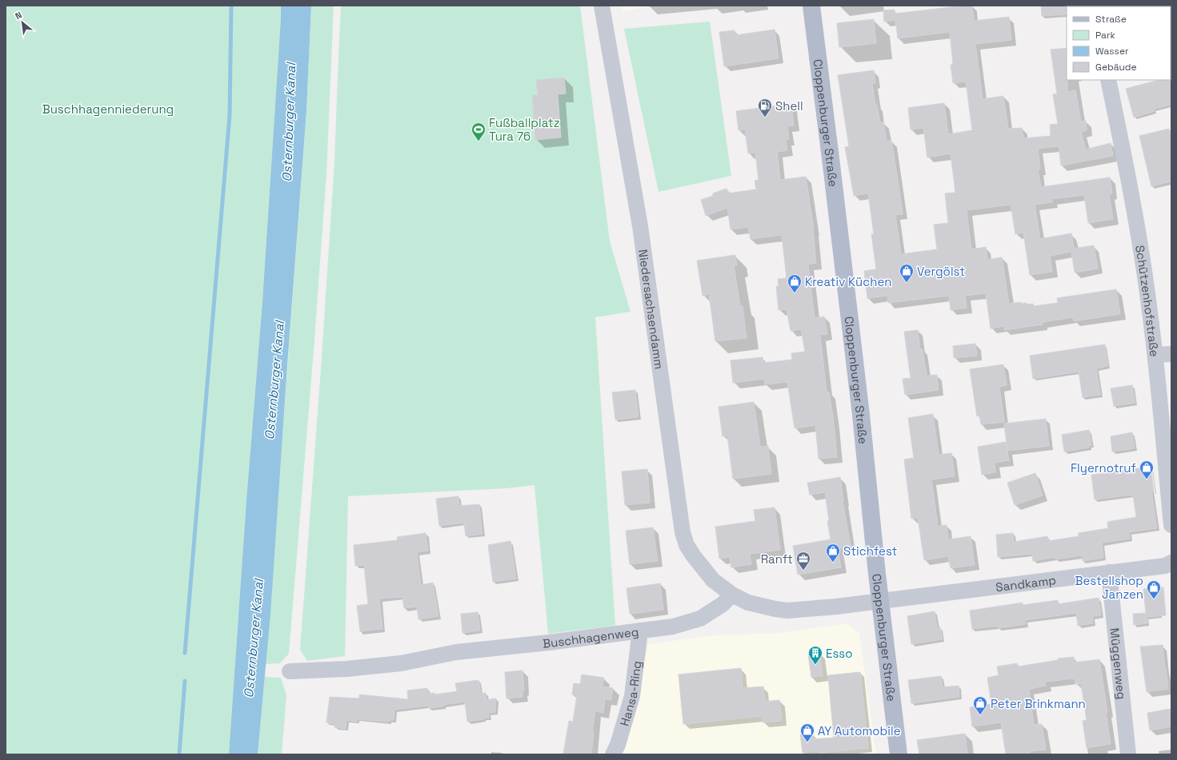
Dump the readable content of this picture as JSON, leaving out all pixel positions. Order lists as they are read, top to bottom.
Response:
{
  "streets": {
    "main road": ["Cloppenburger Straße"],
    "street": [
      "Schützenhofstraße",
      "Niedersachsendamm",
      "Sandkamp",
      "Buschhagenweg",
      "Müggenweg",
      "Hansa-Ring"
    ]
  },
  "crossings": [
    ["Cloppenburger Straße", "Sandkamp"],
    ["Niedersachsendamm", "Buschhagenweg"],
    ["Sandkamp", "Müggenweg"],
    ["Buschhagenweg", "Hansa-Ring"]
  ],
  "water": ["Osternburger Kanal"],
  "parks": ["Buschhagenniederung"],
  "places": {
    "fuel station": ["Shell"],
    "sports": ["Fußballplatz Tura 76"],
    "shop": [
      "Vergölst",
      "Kreativ Küchen",
      "Flyernotruf",
      "Stichfest",
      "Bestellshop Janzen",
      "Peter Brinkmann",
      "AY Automobile"
    ],
    "office": ["Ranft"],
    "building": ["Esso"]
  },
  "legend": [
    "Straße",
    "Park",
    "Wasser",
    "Gebäude"
  ],
  "north": "top left"
}
